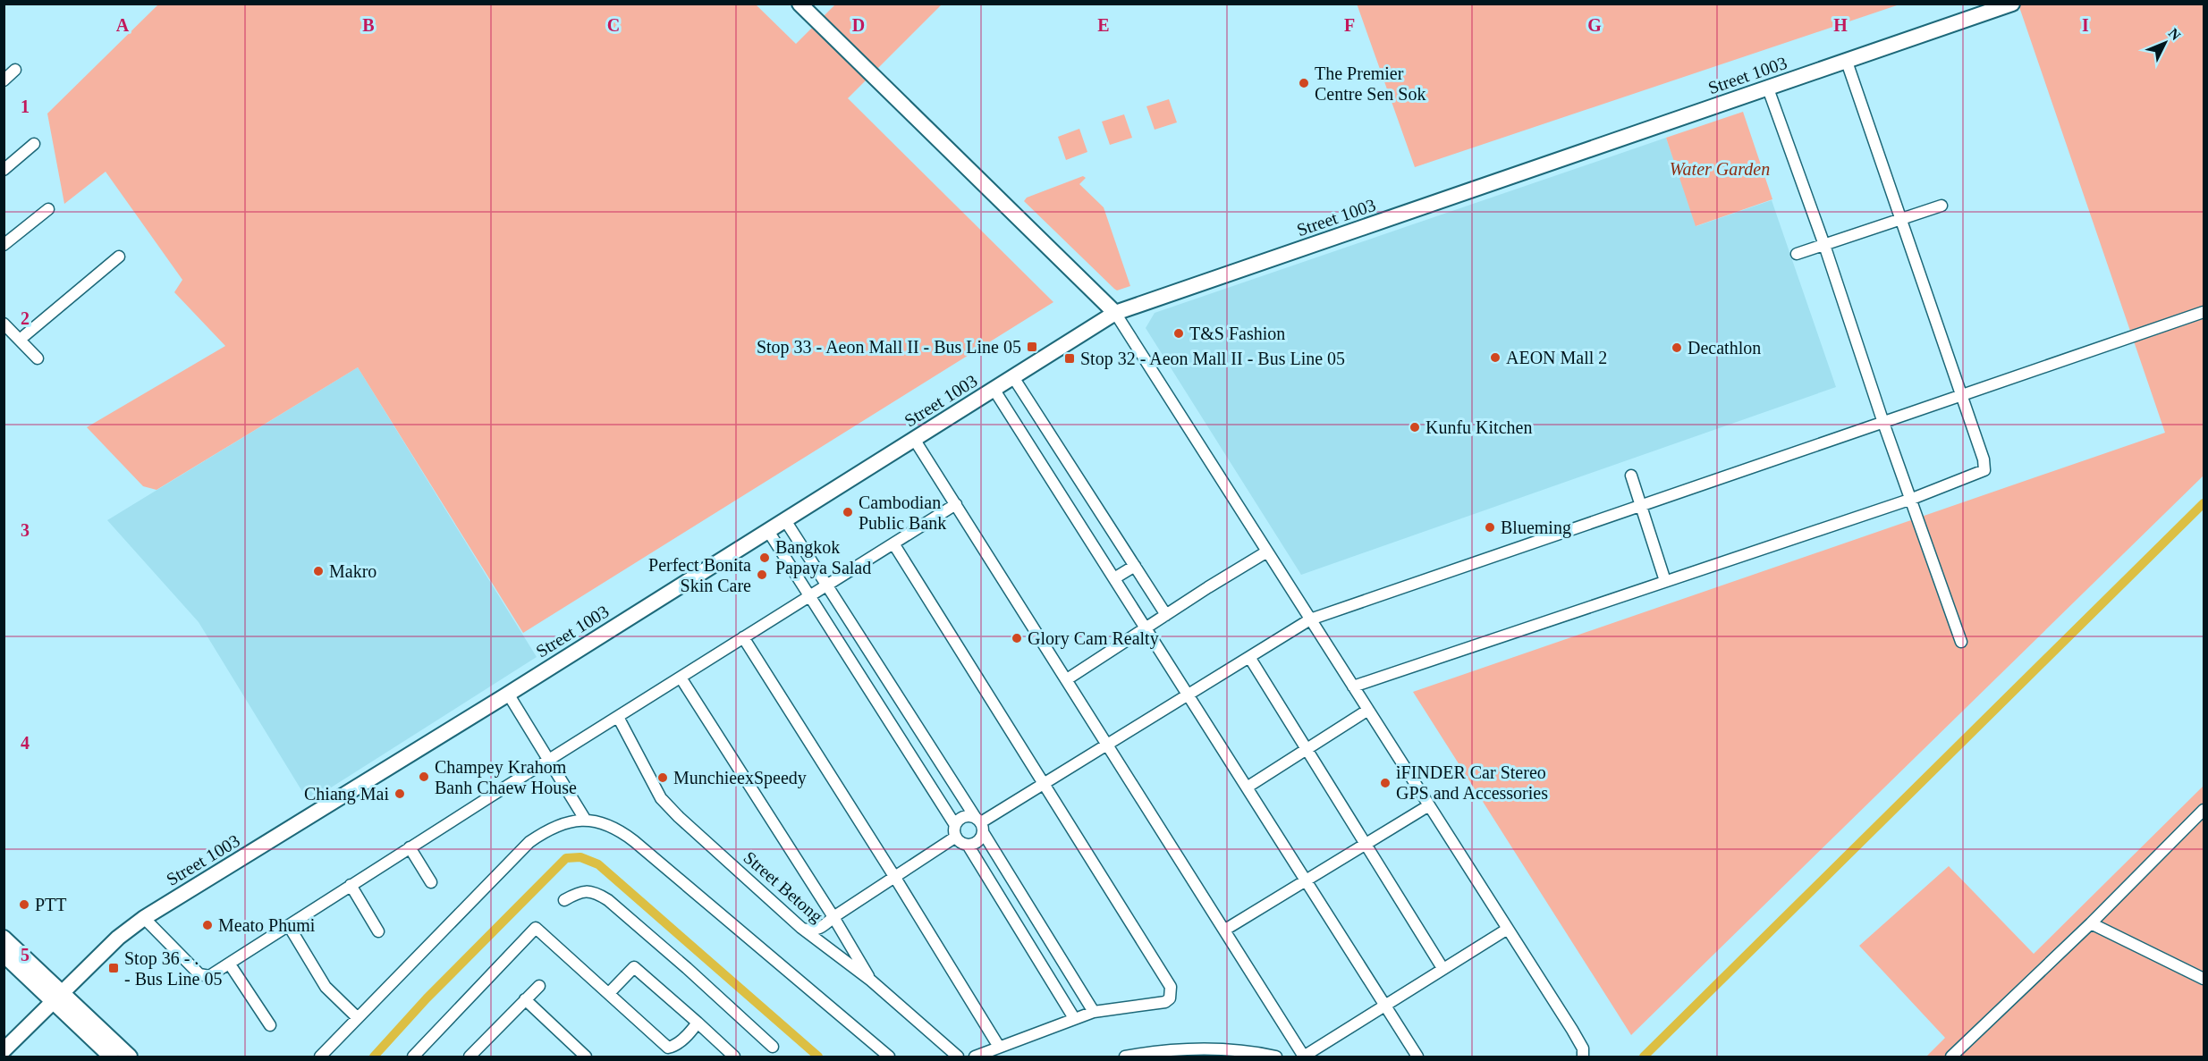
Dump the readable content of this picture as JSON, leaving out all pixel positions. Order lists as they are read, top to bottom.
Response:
{
  "streets": {
    "main road": ["Street 1003"],
    "street": ["Street Betong"]
  },
  "parks": ["Water Garden"],
  "places": {
    "other": [
      "The Premier Centre Sen Sok",
      "T&S Fashion",
      "Decathlon",
      "AEON Mall 2",
      "Kunfu Kitchen",
      "Cambodian Public Bank",
      "Blueming",
      "Bangkok Papaya Salad",
      "Makro",
      "Perfect Bonita Skin Care",
      "Glory Cam Realty",
      "Champey Krahom Banh Chaew House",
      "MunchieexSpeedy",
      "iFINDER Car Stereo GPS and Accessories",
      "Chiang Mai",
      "PTT",
      "Meato Phumi"
    ],
    "transit": ["Stop 33 - Aeon Mall II - Bus Line 05", "Stop 32 - Aeon Mall II - Bus Line 05", "Stop 36 - . - Bus Line 05"]
  },
  "north": "top right",
  "grid": {
    "columns": [
      "A",
      "B",
      "C",
      "D",
      "E",
      "F",
      "G",
      "H",
      "I"
    ],
    "rows": [
      "1",
      "2",
      "3",
      "4",
      "5"
    ]
  }
}
